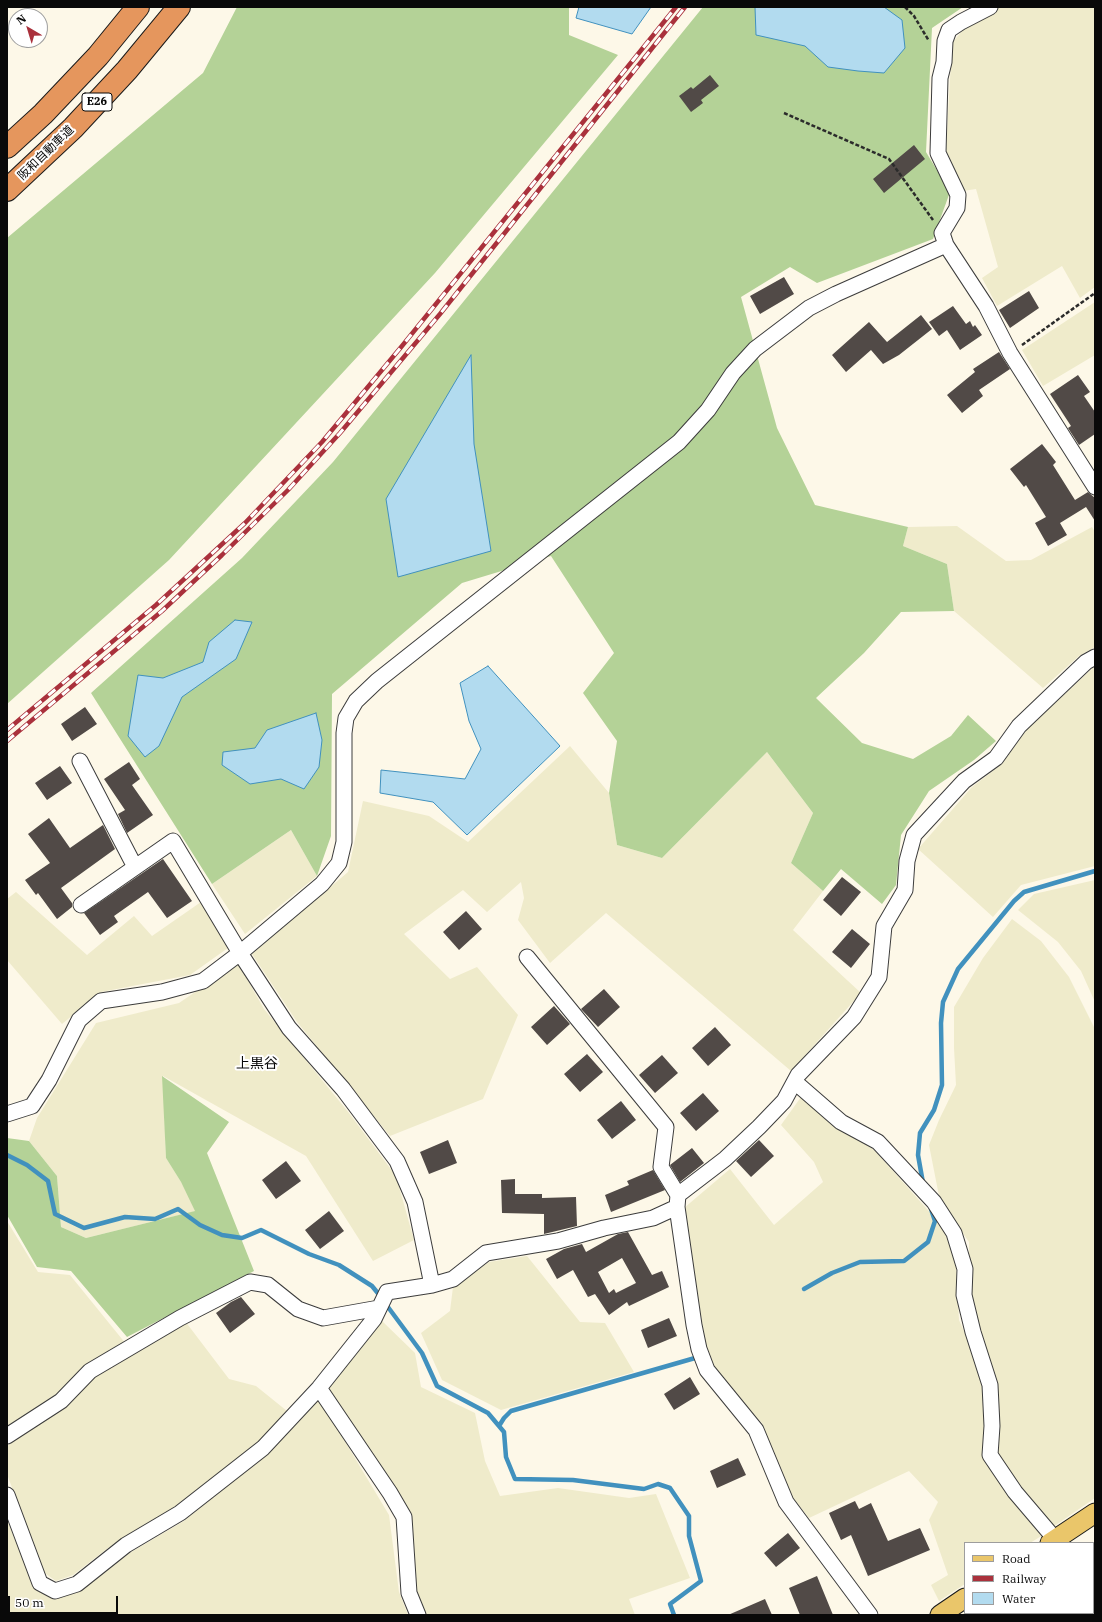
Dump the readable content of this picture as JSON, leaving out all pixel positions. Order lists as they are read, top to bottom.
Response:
{
  "streets": {
    "highway": ["E26", "阪和自動車道"]
  },
  "districts": ["上黒谷"],
  "legend": ["Road", "Railway", "Water"],
  "scale_bar": "50 m",
  "north": "top left"
}
